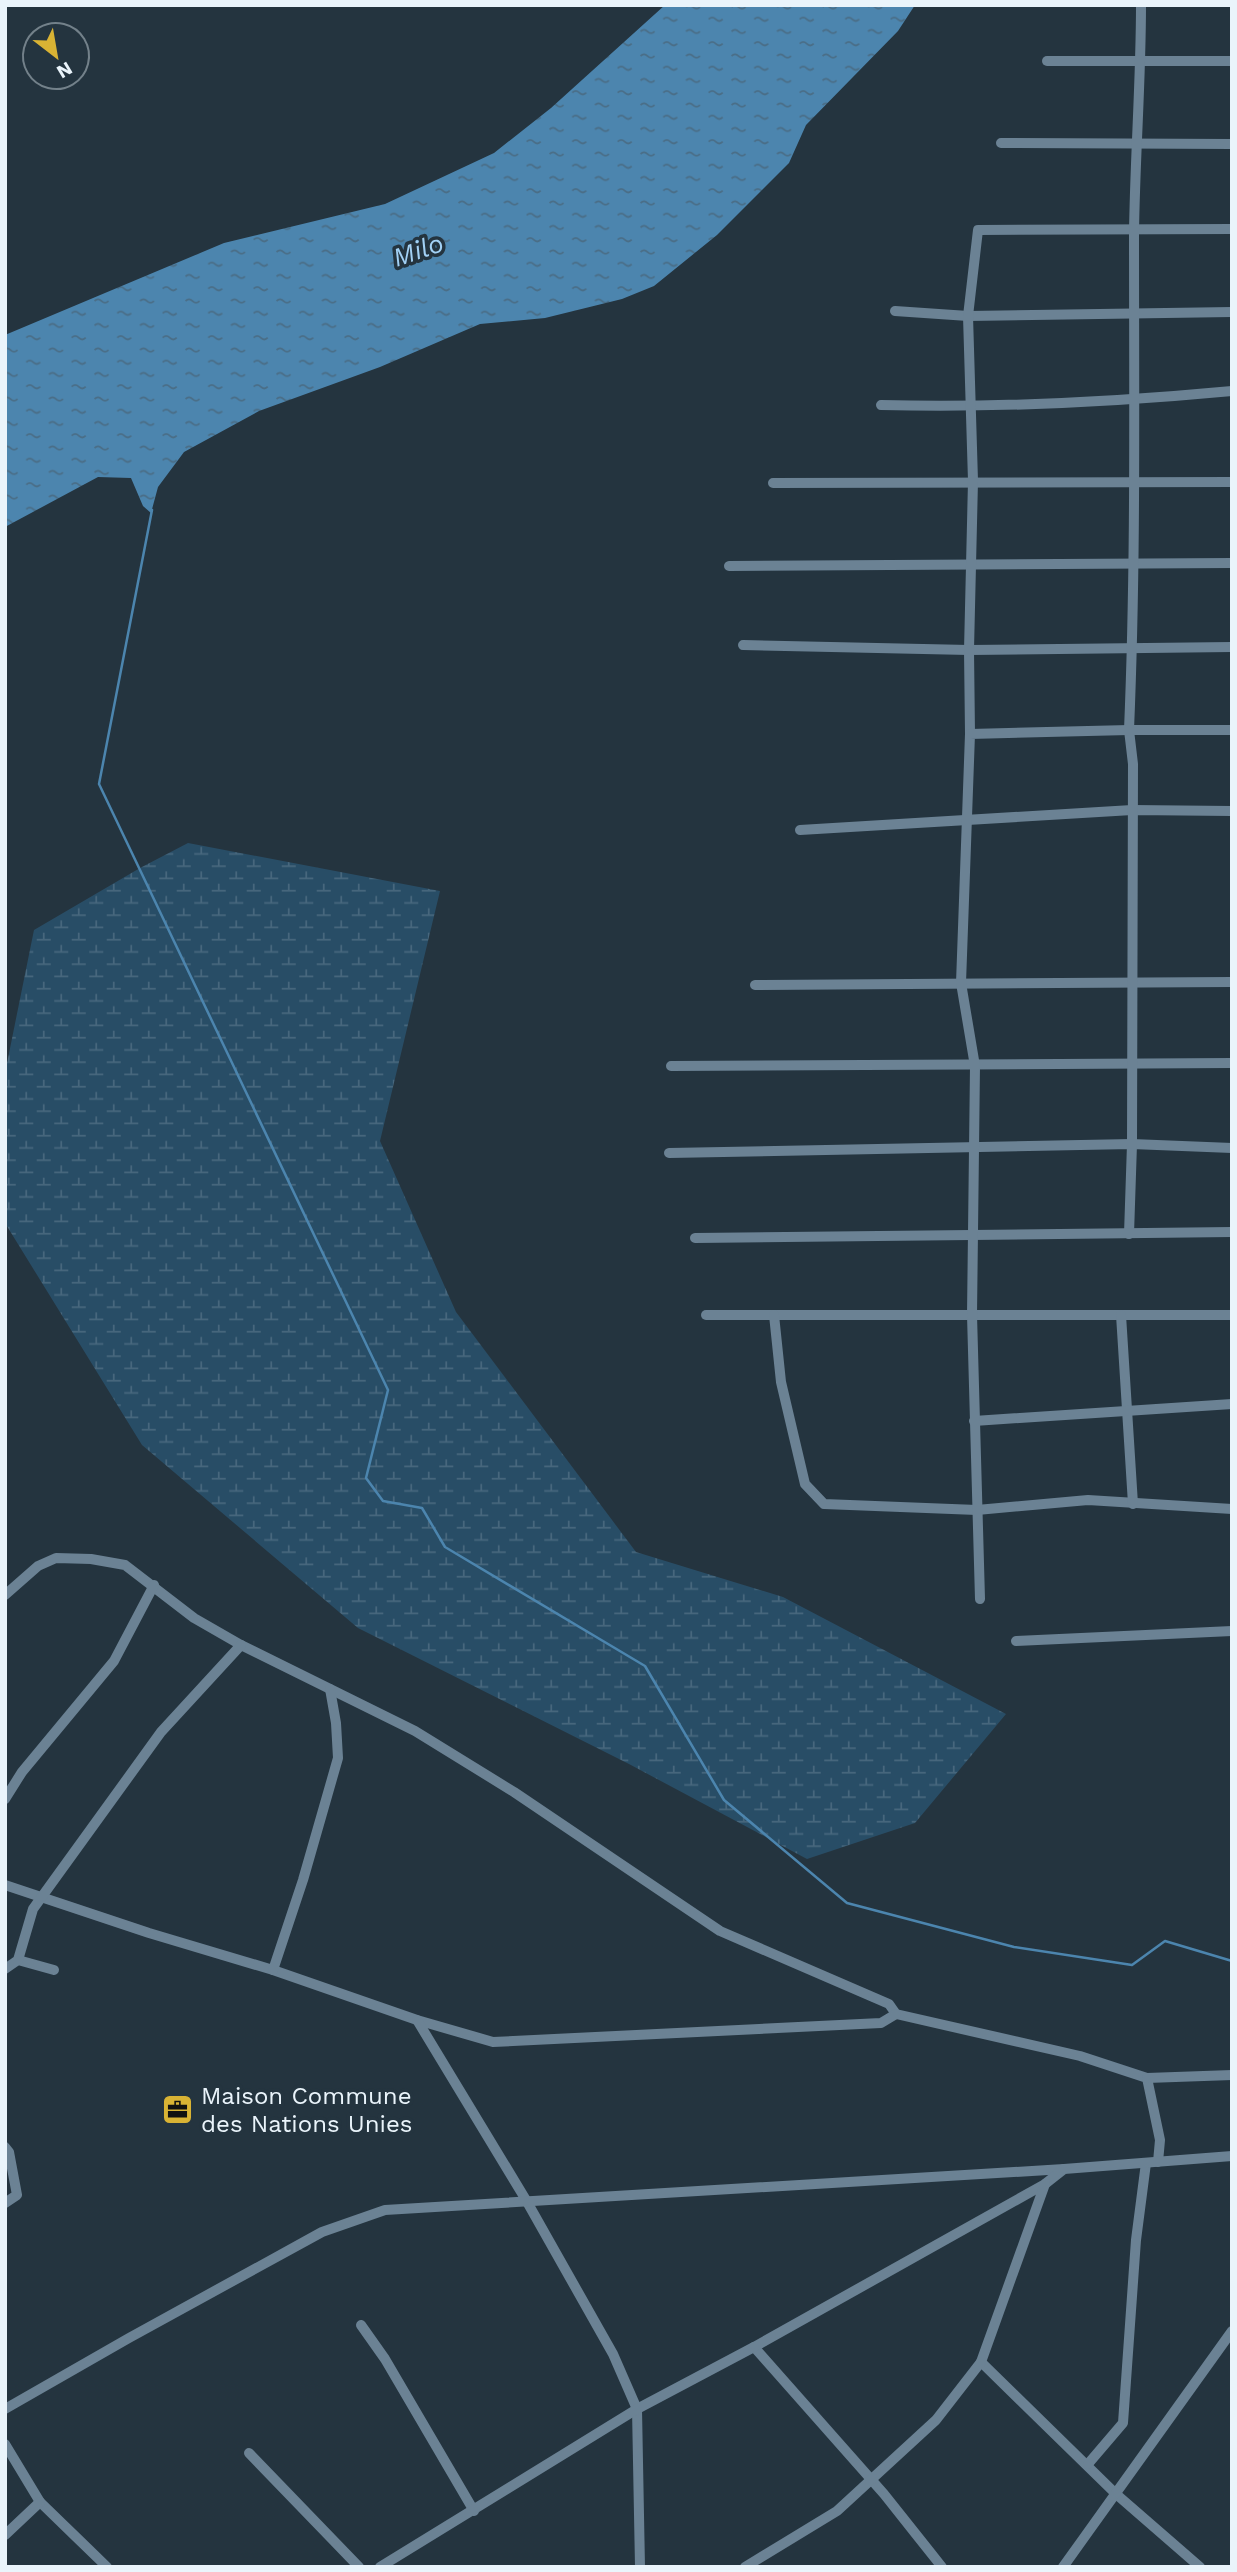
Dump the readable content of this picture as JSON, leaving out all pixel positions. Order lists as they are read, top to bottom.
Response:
{
  "water": ["Milo"],
  "places": {
    "office": ["Maison Commune des Nations Unies"]
  },
  "north": "bottom right"
}
